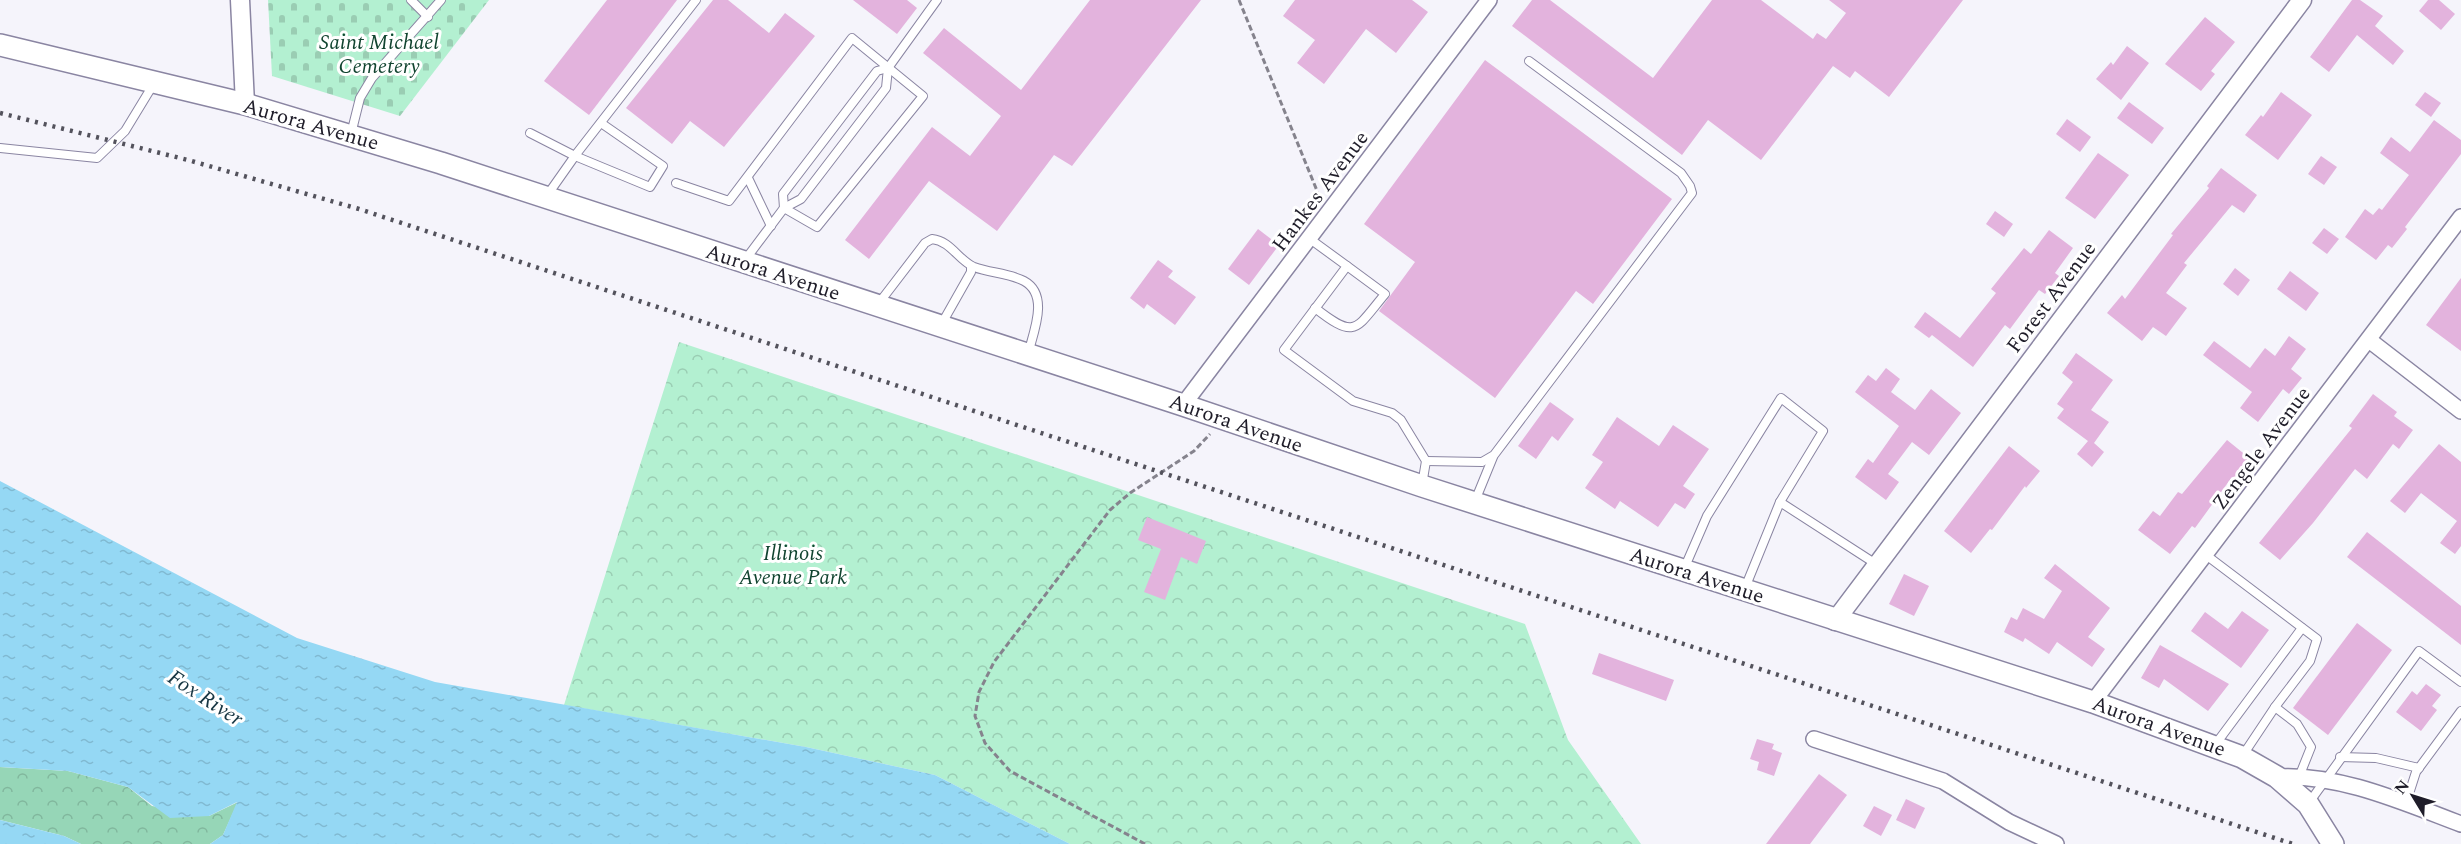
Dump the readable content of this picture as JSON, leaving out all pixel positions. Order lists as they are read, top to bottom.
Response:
{
  "streets": {
    "main road": ["Aurora Avenue"],
    "street": ["Hankes Avenue", "Forest Avenue", "Zengele Avenue"]
  },
  "crossings": [
    ["Aurora Avenue", "Hankes Avenue"],
    ["Aurora Avenue", "Forest Avenue"],
    ["Aurora Avenue", "Zengele Avenue"]
  ],
  "water": ["Fox River"],
  "parks": ["Saint Michael Cemetery", "Illinois Avenue Park"],
  "north": "top left"
}
